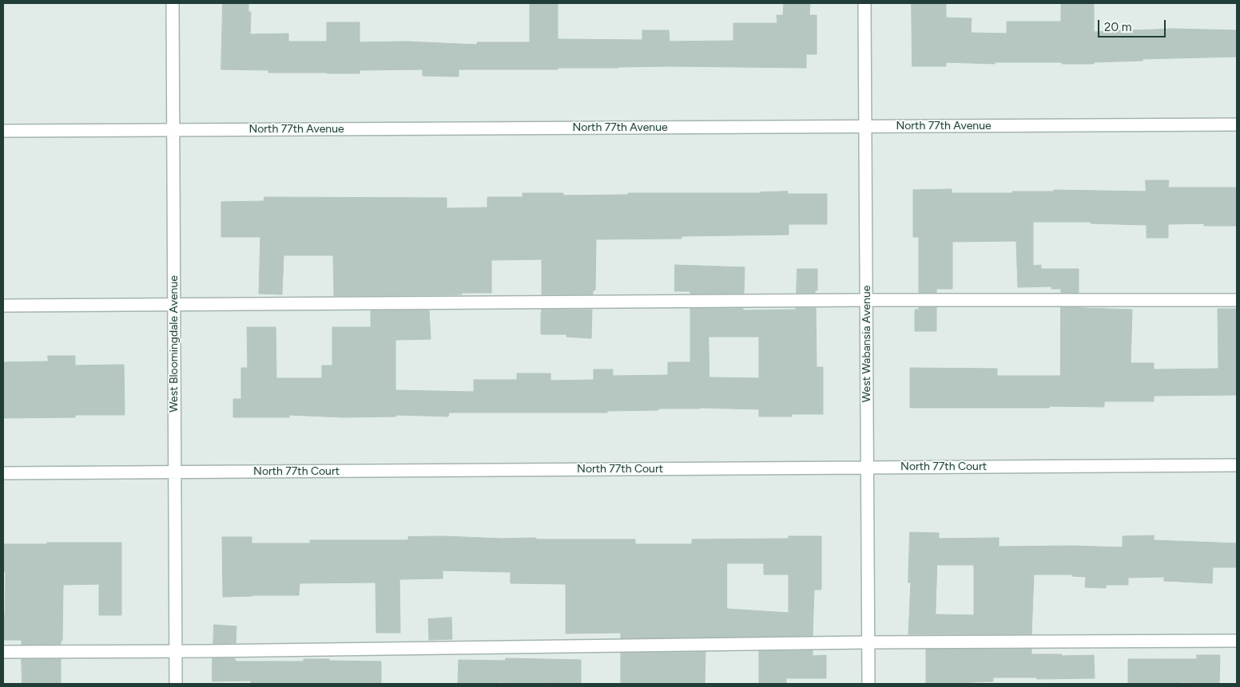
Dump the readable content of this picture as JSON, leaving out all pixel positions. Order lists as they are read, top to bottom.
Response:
{
  "streets": {
    "street": [
      "North 77th Avenue",
      "West Bloomingdale Avenue",
      "West Wabansia Avenue",
      "North 77th Court"
    ]
  },
  "crossings": [
    ["North 77th Avenue", "West Bloomingdale Avenue"],
    ["North 77th Avenue", "West Wabansia Avenue"],
    ["West Bloomingdale Avenue", "North 77th Court"],
    ["West Wabansia Avenue", "North 77th Court"]
  ],
  "scale_bar": "20 m"
}
